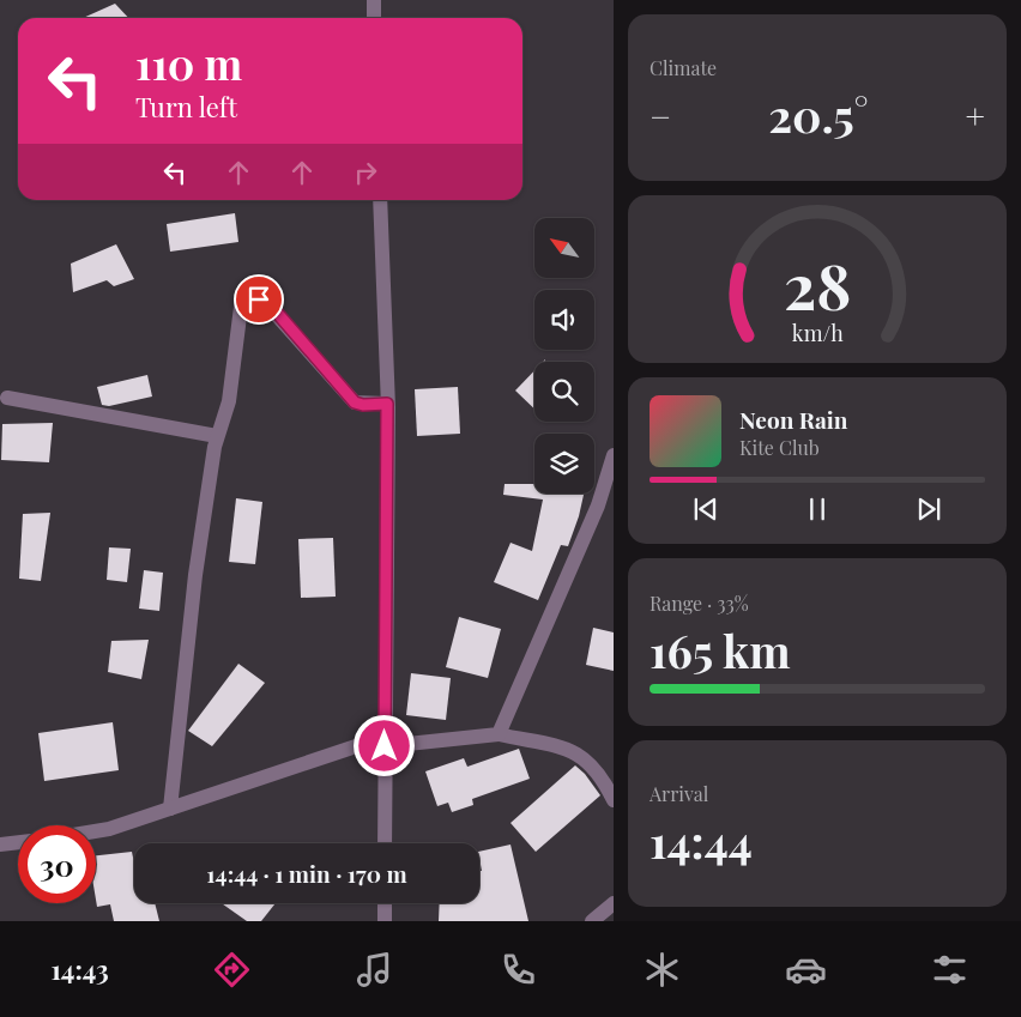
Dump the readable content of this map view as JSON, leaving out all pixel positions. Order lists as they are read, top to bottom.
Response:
{
  "north": "top left",
  "page": {
    "tile": [
      "Climate",
      ["Range · 33%", "165 km"],
      ["Arrival", "14:44"]
    ],
    "turn": ["110 m", "Turn left"],
    "heat": ["−", "20.5°", "+"],
    "song": ["Neon Rain", "Kite Club"],
    "limit": "30",
    "trip": "14:44 · 1 min · 170 m",
    "tabs": "14:43",
    "gauge": ["28", "km/h"]
  }
}
